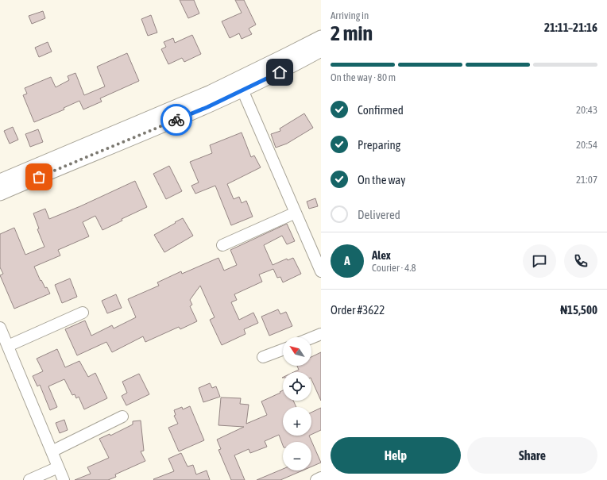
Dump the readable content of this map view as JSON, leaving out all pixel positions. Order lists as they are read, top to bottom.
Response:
{
  "north": "top left",
  "page": {
    "heading": ["2 min", "Arriving in", "21:11–21:16"],
    "panel": [
      "Alex",
      "Courier · 4.8",
      "Order #3622",
      "₦15,500"
    ],
    "bar": "On the way · 80 m",
    "list": [
      ["Confirmed", "20:43"],
      ["Preparing", "20:54"],
      ["On the way", "21:07"],
      "Delivered"
    ],
    "round": "A",
    "map_buttons": ["+", "−"],
    "buttons": ["Help", "Share"]
  }
}
